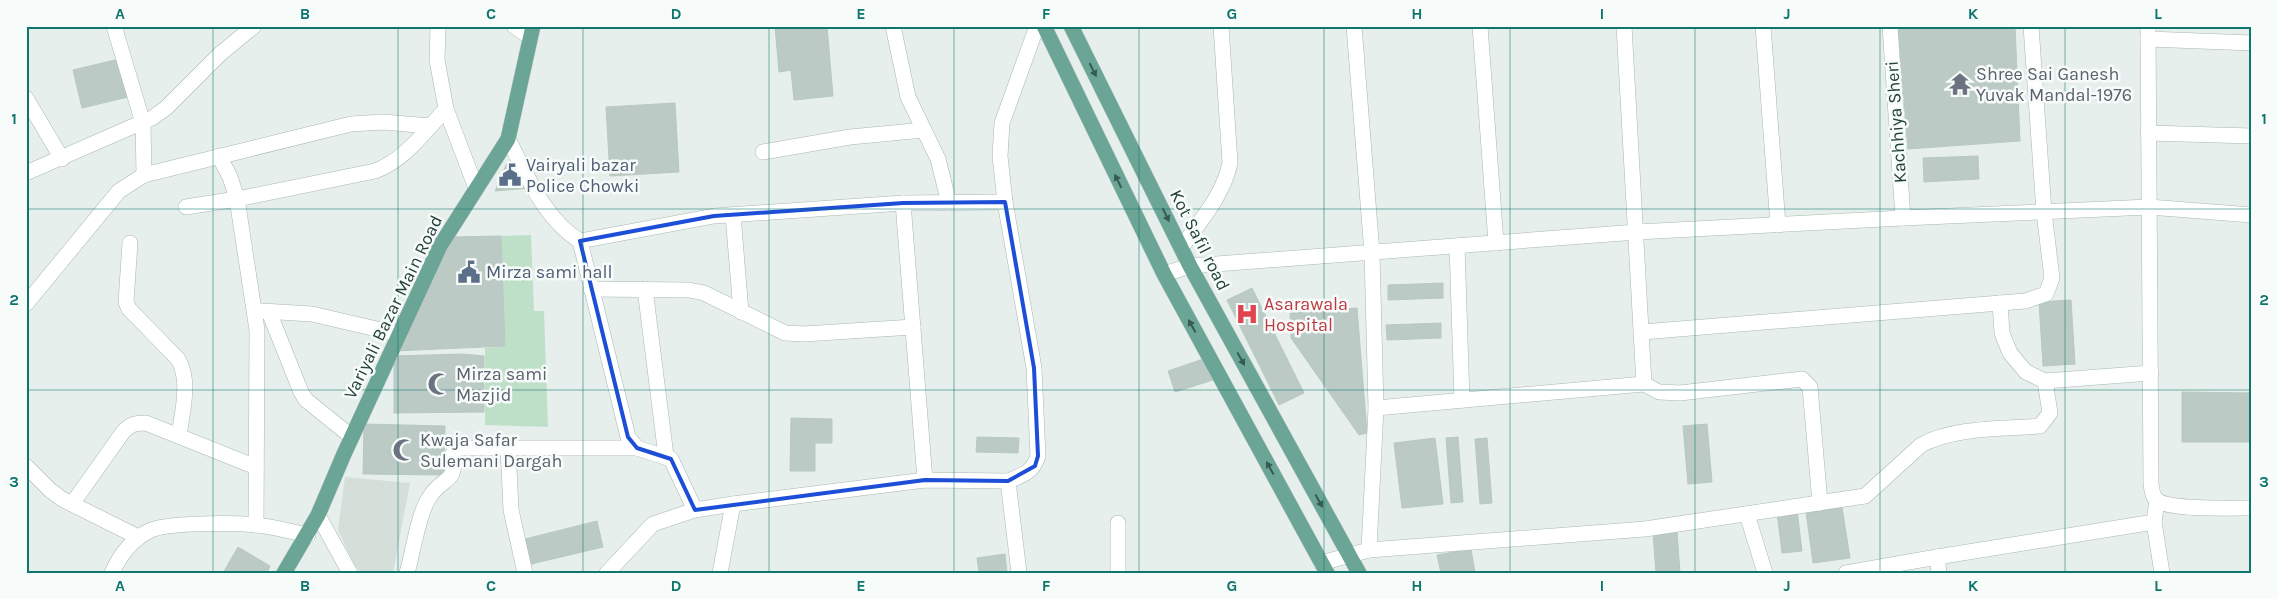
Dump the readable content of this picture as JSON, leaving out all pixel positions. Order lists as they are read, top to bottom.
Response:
{
  "streets": {
    "main road": ["Kot Safil road", "Variyali Bazar Main Road"],
    "street": ["Kachhiya Sheri"]
  },
  "places": {
    "temple": ["Shree Sai Ganesh Yuvak Mandal-1976"],
    "public building": ["Vairyali bazar Police Chowki", "Mirza sami hall"],
    "hospital": ["Asarawala Hospital"],
    "mosque": ["Mirza sami Mazjid", "Kwaja Safar Sulemani Dargah"]
  },
  "grid": {
    "columns": [
      "A",
      "B",
      "C",
      "D",
      "E",
      "F",
      "G",
      "H",
      "I",
      "J",
      "K",
      "L"
    ],
    "rows": ["1", "2", "3"]
  }
}
